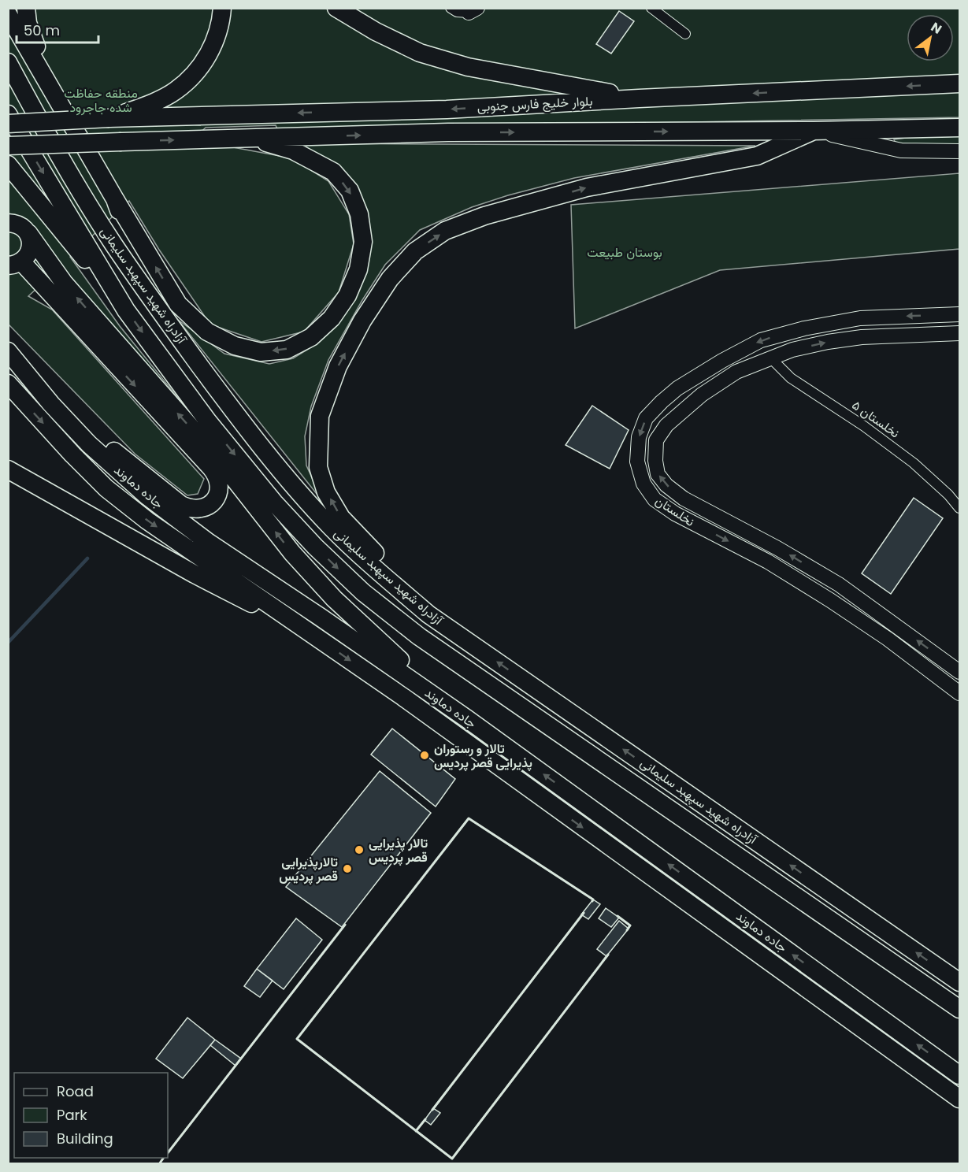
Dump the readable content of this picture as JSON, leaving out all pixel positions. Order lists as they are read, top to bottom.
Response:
{
  "streets": {
    "highway": ["بلوار خلیج فارس جنوبی", "آزادراه شهید سپهبد سلیمانی", "جاده دماوند"],
    "street": ["نخلستان ۵", "نخلستان"]
  },
  "crossings": [
    ["نخلستان ۵", "نخلستان"]
  ],
  "parks": ["منطقه حفاظت شده جاجرود", "بوستان طبیعت"],
  "places": ["تالار و رستوران پذیرایی قصر پردیس", "تالار پذیرایی قصر پردیس", "تالارپذیرایی قصر پردیس"],
  "legend": ["Road", "Park", "Building"],
  "scale_bar": "50 m",
  "north": "top right"
}
